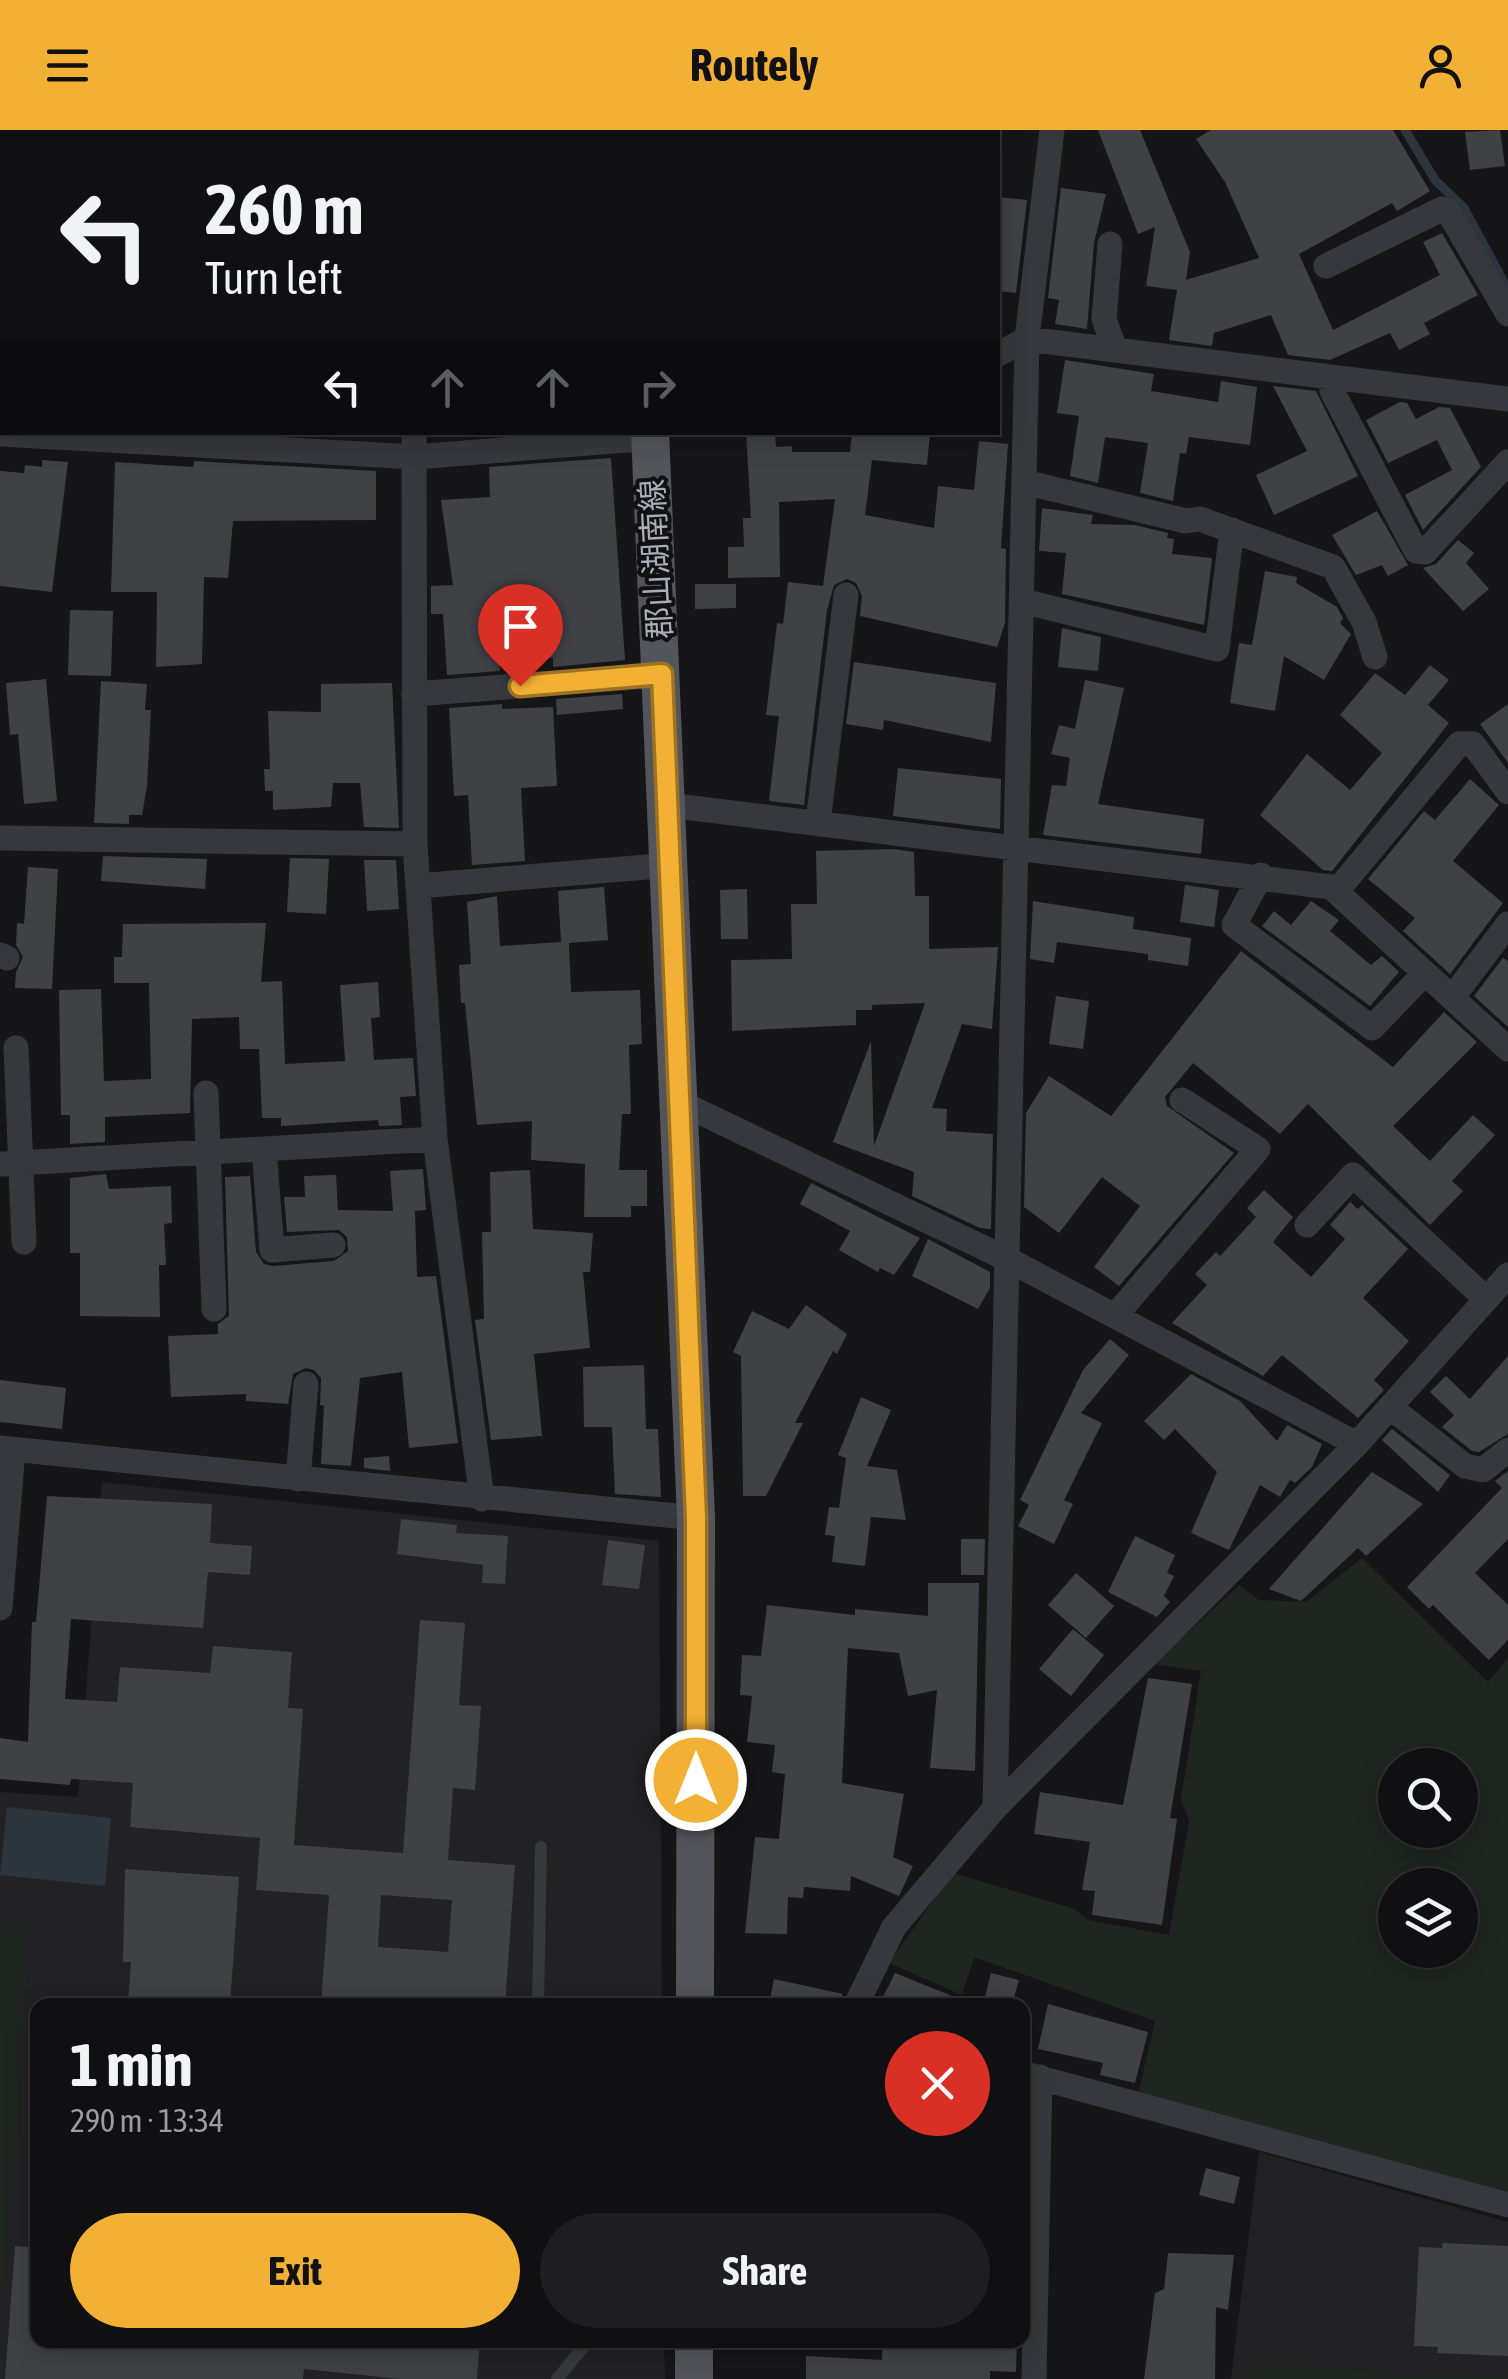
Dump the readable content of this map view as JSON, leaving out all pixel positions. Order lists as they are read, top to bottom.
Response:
{
  "streets": {
    "main road": ["郡山湖南線"]
  },
  "page": {
    "header": "Routely",
    "turn": ["260 m", "Turn left"],
    "heading": ["1 min", "290 m · 13:34"],
    "buttons": ["Exit", "Share"]
  }
}
